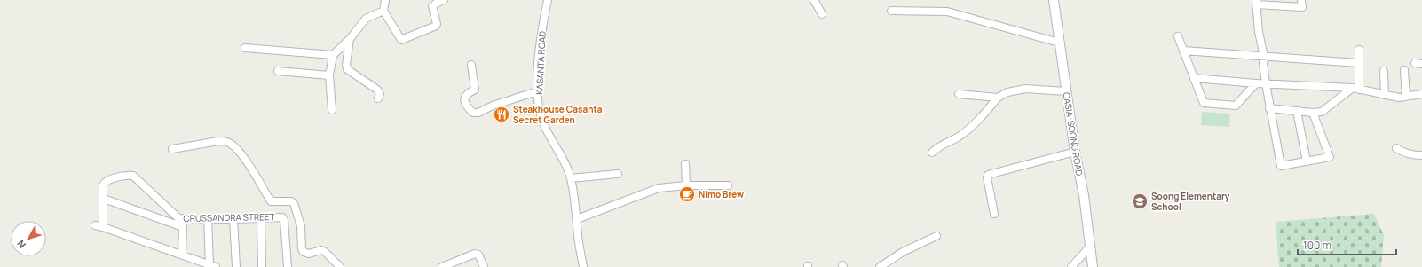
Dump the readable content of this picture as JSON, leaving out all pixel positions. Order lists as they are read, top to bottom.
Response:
{
  "streets": {
    "street": ["KASANTA ROAD", "CASIA-SOONG ROAD", "CRUSSANDRA STREET"]
  },
  "places": {
    "restaurant": ["Steakhouse Casanta Secret Garden"],
    "cafe": ["Nimo Brew"],
    "school or university": ["Soong Elementary School"]
  },
  "scale_bar": "100 m",
  "north": "bottom left"
}
